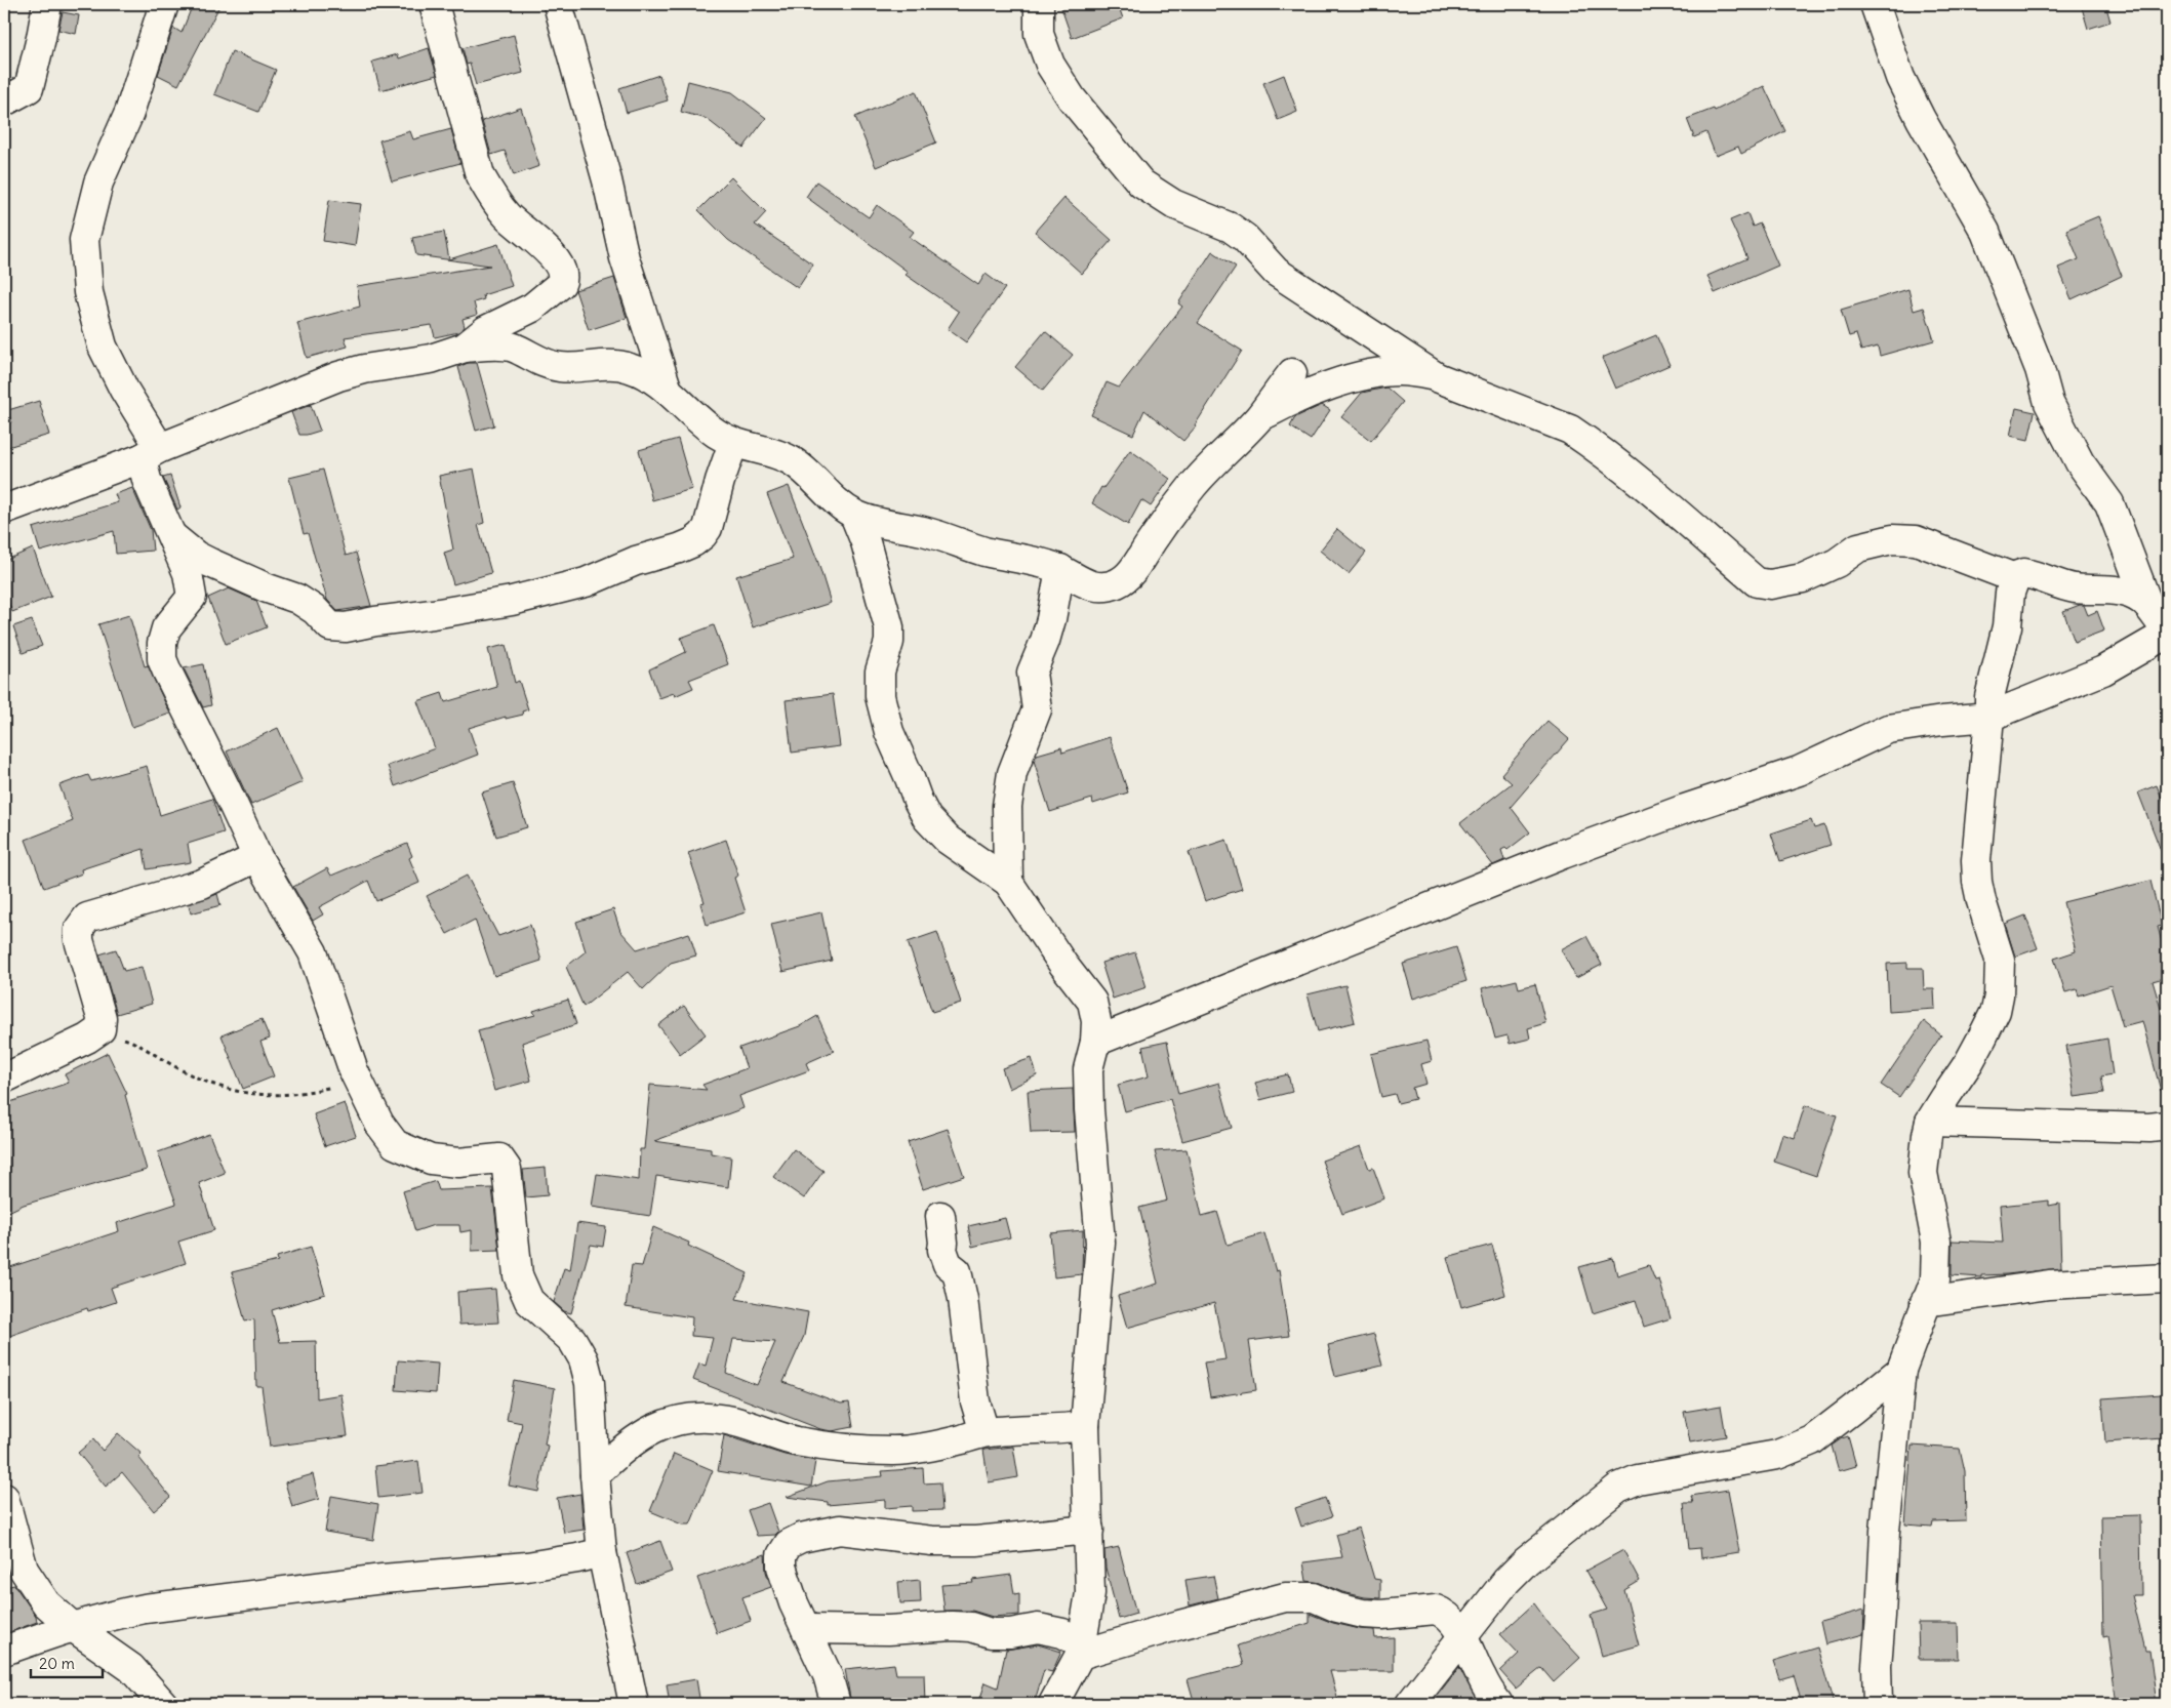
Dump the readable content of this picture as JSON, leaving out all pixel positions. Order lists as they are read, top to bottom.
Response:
{
  "scale_bar": "20 m"
}
